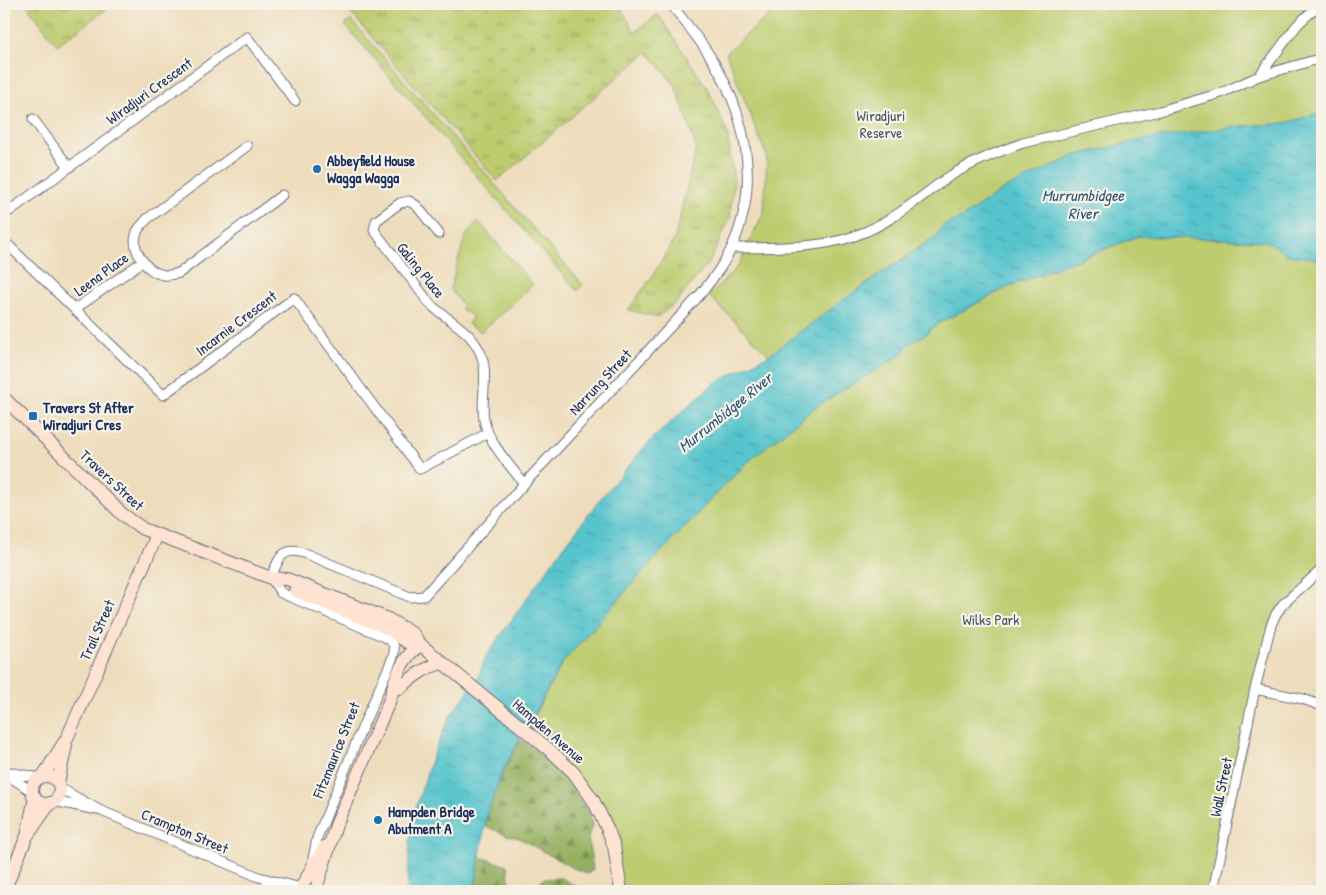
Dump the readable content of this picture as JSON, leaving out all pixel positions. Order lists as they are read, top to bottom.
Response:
{
  "streets": {
    "main road": [
      "Travers Street",
      "Trail Street",
      "Hampden Avenue",
      "Fitzmaurice Street"
    ],
    "street": [
      "Wiradjuri Crescent",
      "Galing Place",
      "Leena Place",
      "Incarnie Crescent",
      "Narrung Street",
      "Wall Street",
      "Crampton Street"
    ]
  },
  "crossings": [
    ["Galing Place", "Incarnie Crescent"],
    ["Leena Place", "Incarnie Crescent"],
    ["Narrung Street", "Travers Street"],
    ["Travers Street", "Trail Street"],
    ["Travers Street", "Hampden Avenue"],
    ["Travers Street", "Fitzmaurice Street"],
    ["Trail Street", "Crampton Street"],
    ["Fitzmaurice Street", "Crampton Street"]
  ],
  "water": ["Murrumbidgee River"],
  "parks": ["Wiradjuri Reserve", "Wilks Park"],
  "places": {
    "other": ["Abbeyfield House Wagga Wagga", "Hampden Bridge Abutment A"],
    "transit": ["Travers St After Wiradjuri Cres"]
  }
}
